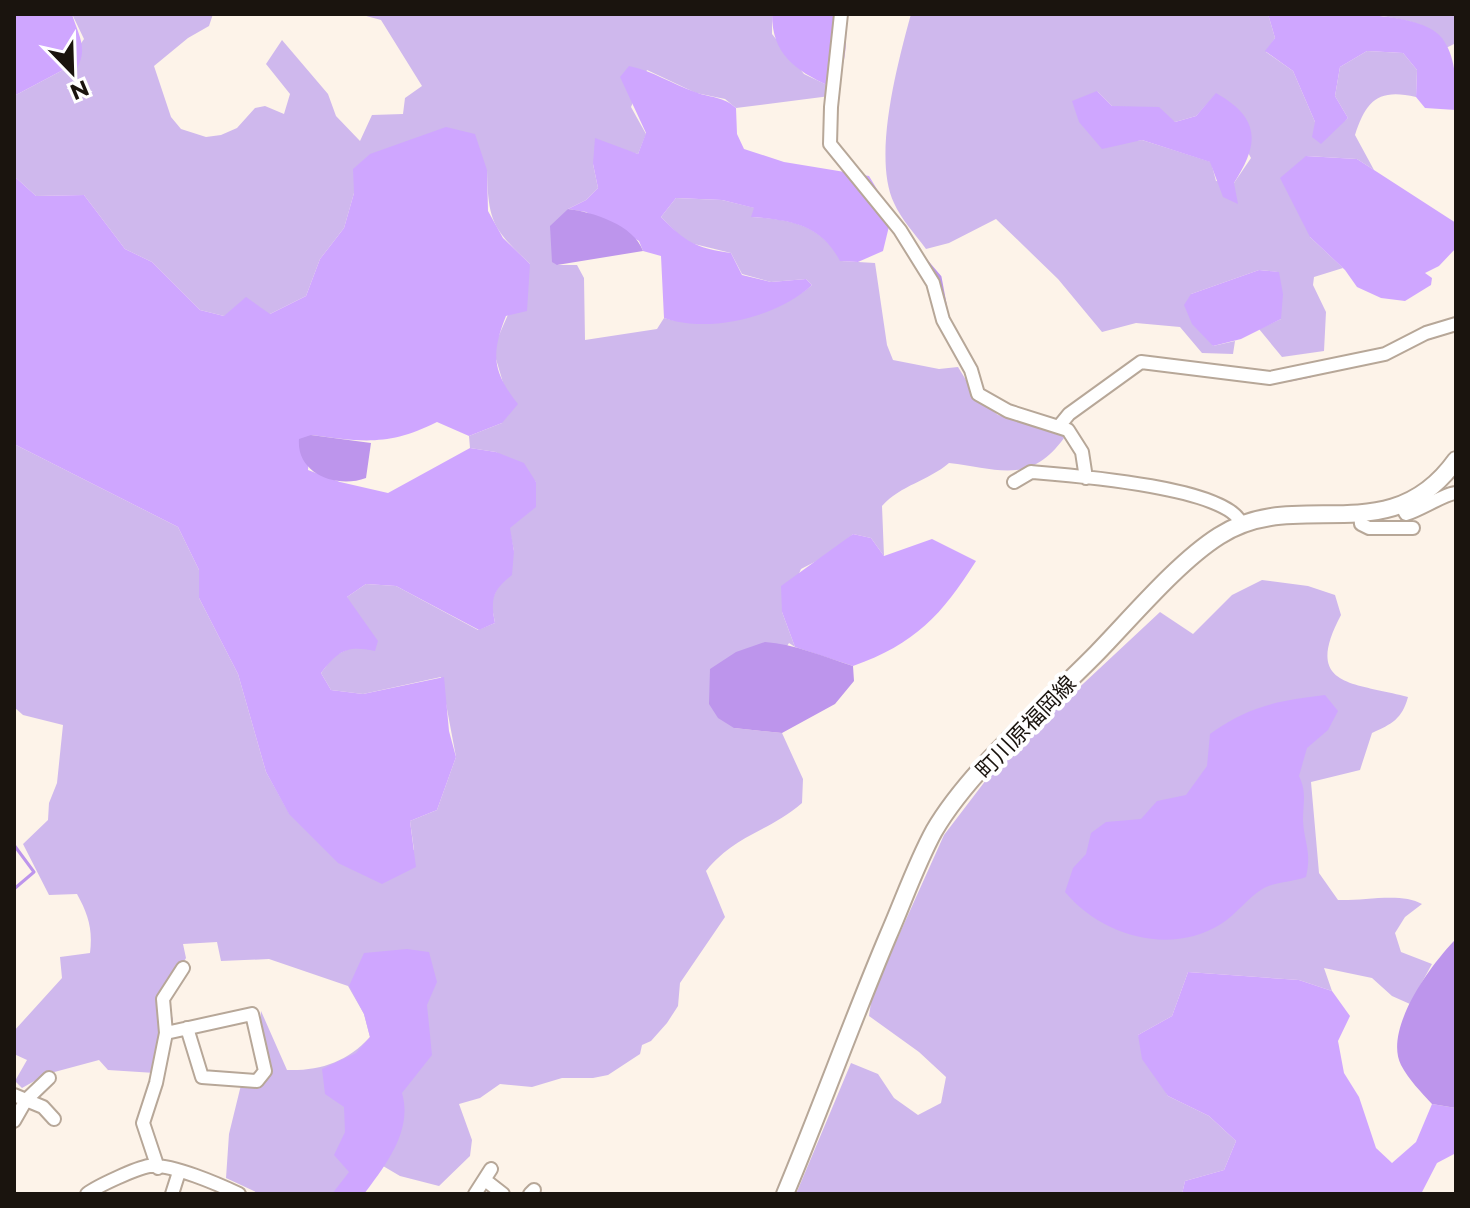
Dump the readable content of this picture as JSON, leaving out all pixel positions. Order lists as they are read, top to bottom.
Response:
{
  "streets": {
    "main road": ["町川原福岡線"]
  },
  "north": "bottom right"
}
